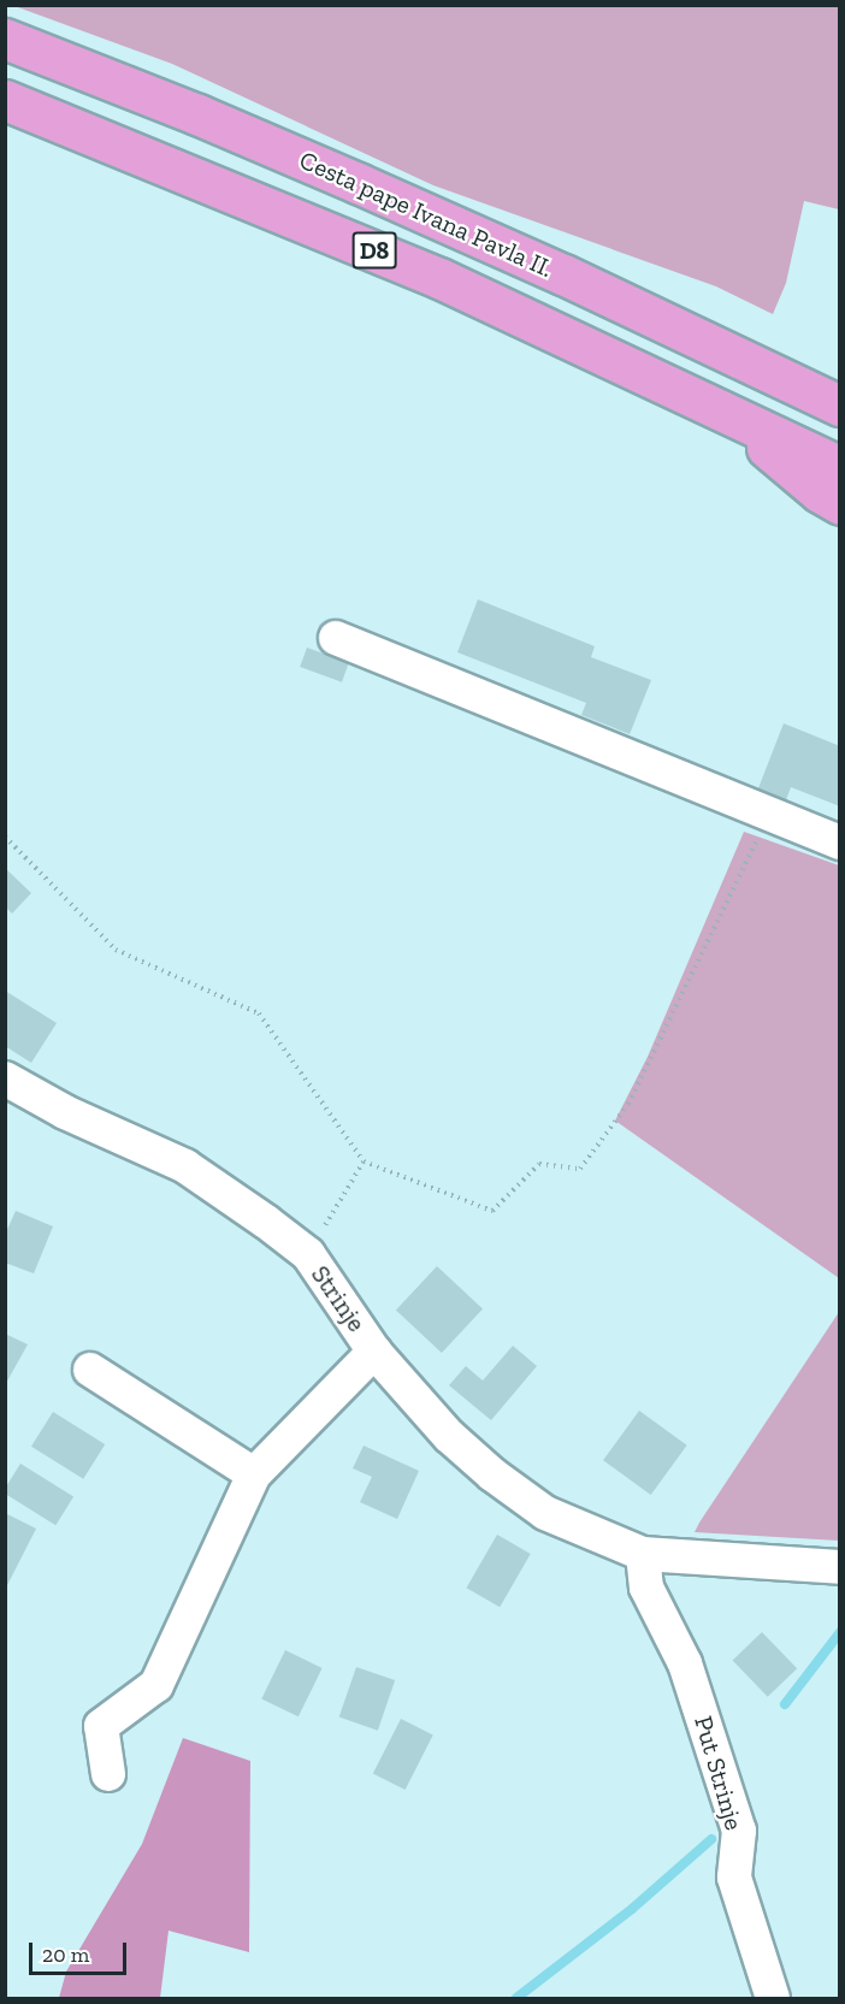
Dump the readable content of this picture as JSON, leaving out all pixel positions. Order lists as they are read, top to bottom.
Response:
{
  "streets": {
    "main road": ["Cesta pape Ivana Pavla II.", "D8"],
    "street": ["Strinje", "Put Strinje"]
  },
  "crossings": [
    ["Strinje", "Put Strinje"]
  ],
  "scale_bar": "20 m"
}
